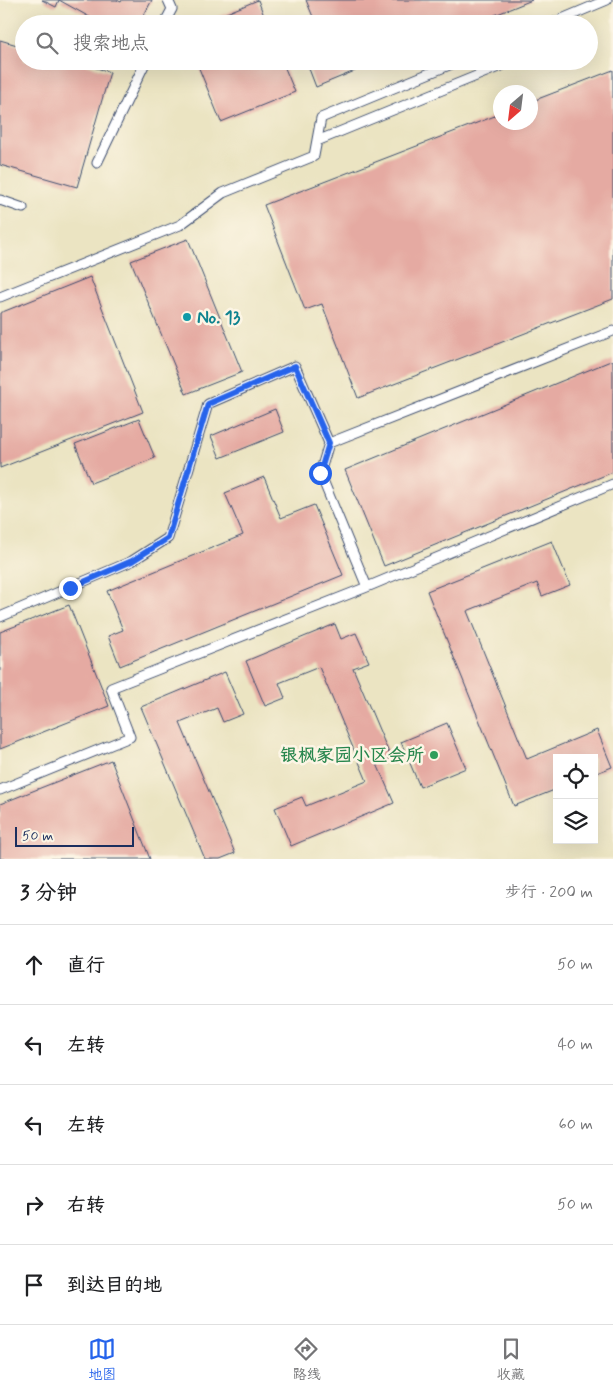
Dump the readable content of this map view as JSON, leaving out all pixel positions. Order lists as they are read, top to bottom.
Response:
{
  "places": ["No. 13", "银枫家园小区会所"],
  "scale_bar": "50 m",
  "north": "bottom left",
  "page": {
    "search": "搜索地点",
    "scale": "50 m",
    "heading": ["3 分钟", "步行 · 200 m"],
    "list": [
      ["直行", "50 m"],
      ["左转", "40 m"],
      ["左转", "60 m"],
      ["右转", "50 m"],
      "到达目的地"
    ],
    "nav": ["地图", "路线", "收藏"]
  }
}
